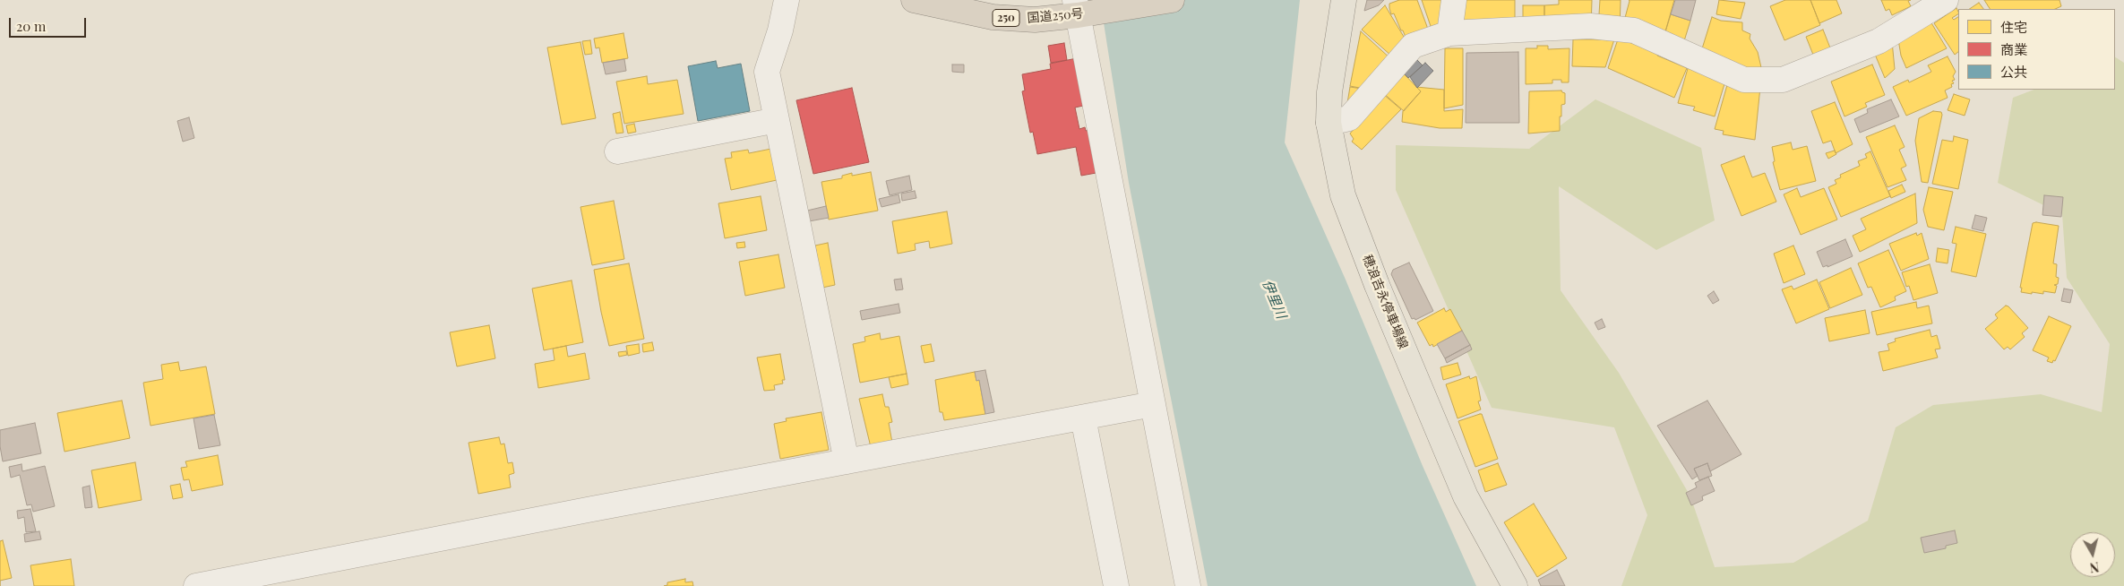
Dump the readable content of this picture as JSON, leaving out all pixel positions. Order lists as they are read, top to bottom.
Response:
{
  "streets": {
    "highway": ["国道250号", "250"],
    "main road": ["穂浪吉永停車場線"]
  },
  "water": ["伊里川"],
  "legend": ["住宅", "商業", "公共"],
  "scale_bar": "20 m",
  "north": "bottom"
}
